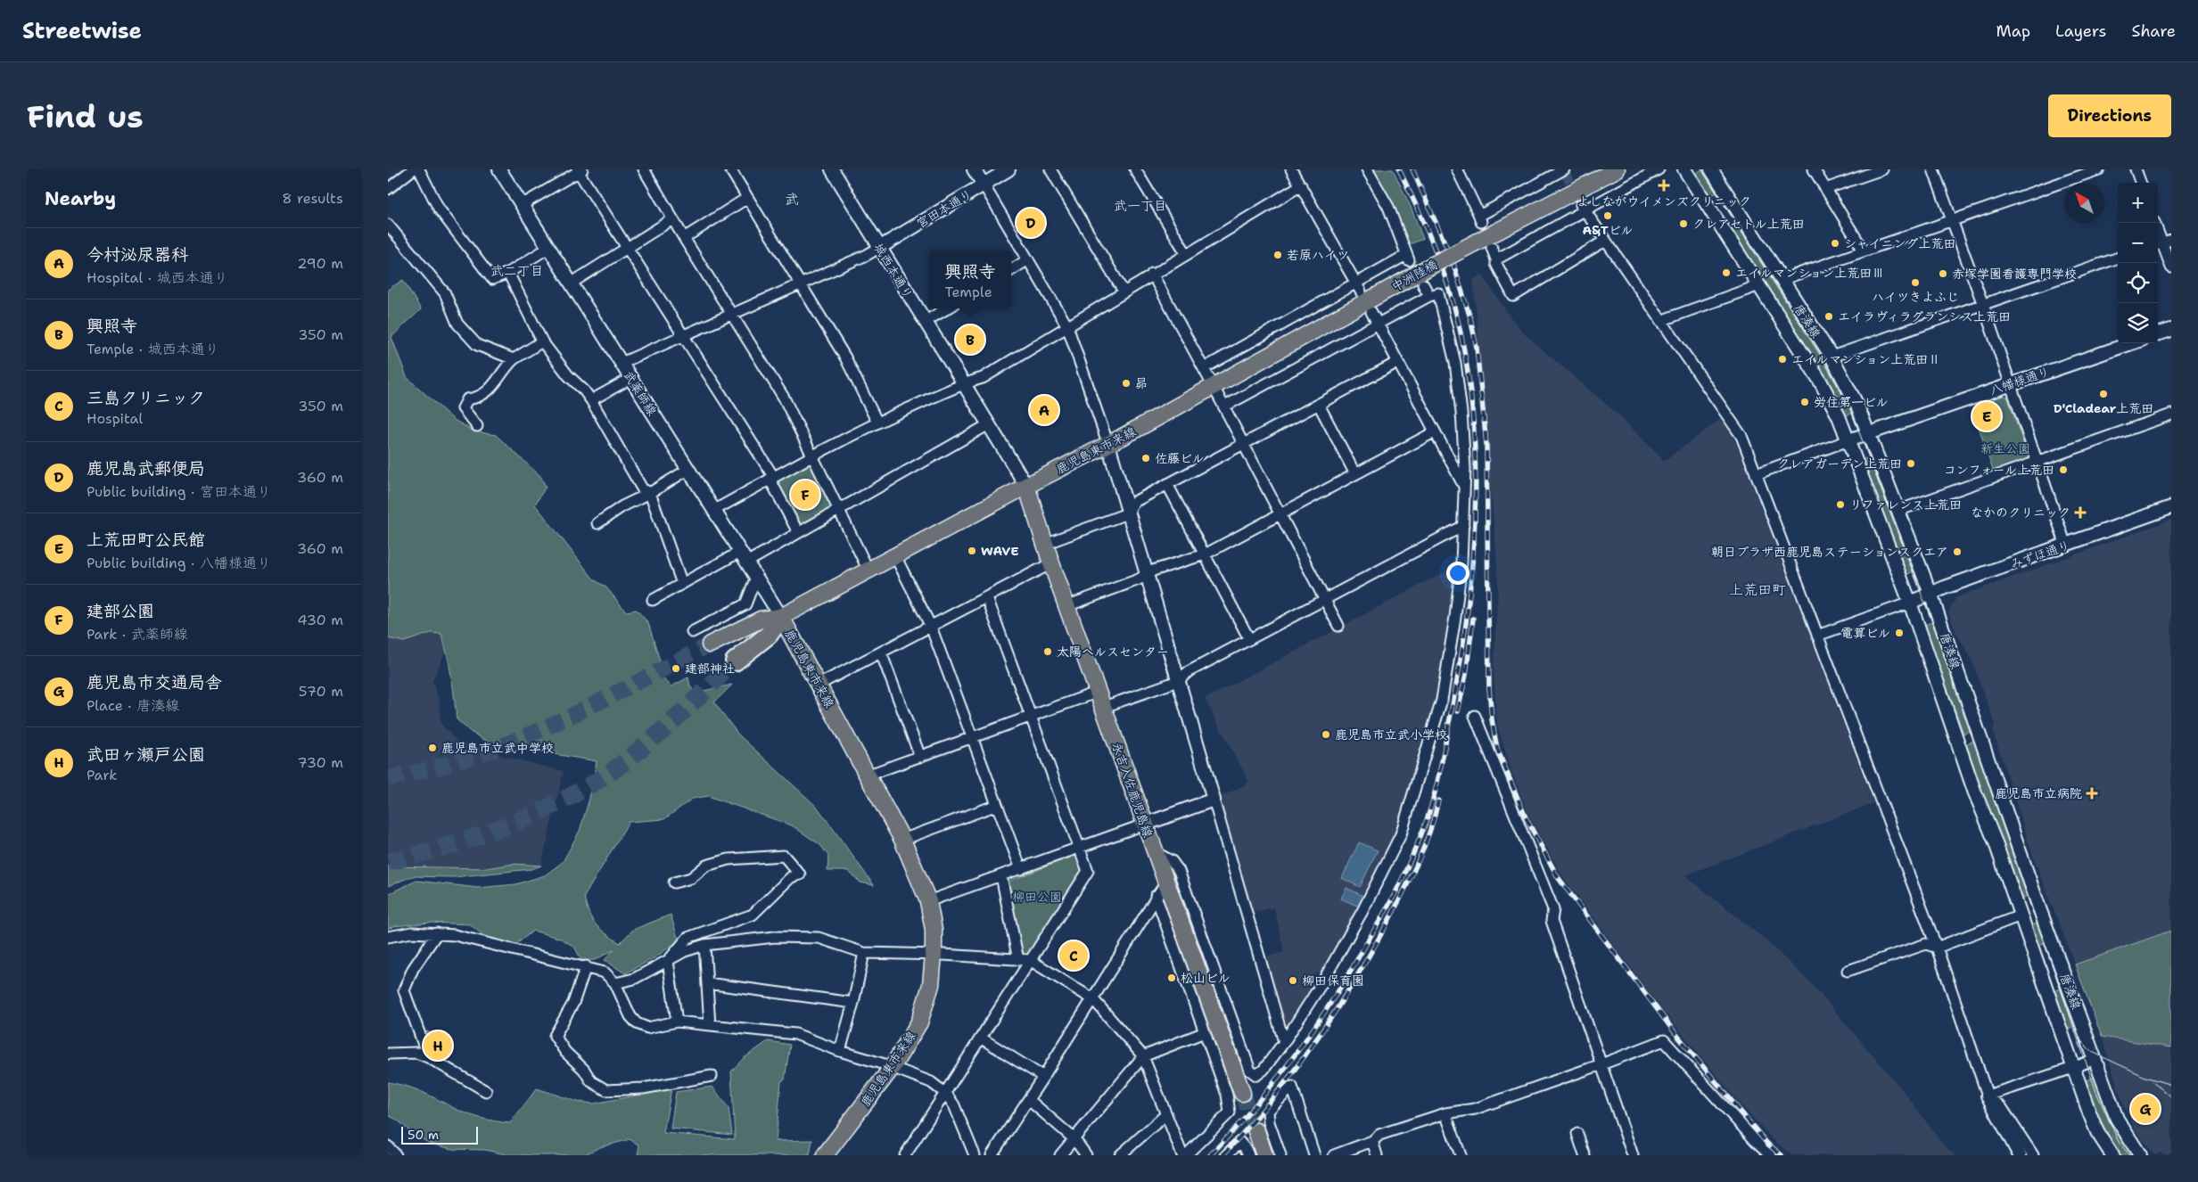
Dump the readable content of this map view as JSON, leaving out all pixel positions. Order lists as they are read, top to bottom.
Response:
{
  "streets": {
    "main road": ["中洲陸橋", "鹿児島東市来線", "永吉入佐鹿児島線"],
    "street": [
      "宮田本通り",
      "城西本通り",
      "唐湊線",
      "八幡様通り",
      "武薬師線",
      "みずほ通り"
    ]
  },
  "crossings": [
    ["宮田本通り", "城西本通り"],
    ["城西本通り", "鹿児島東市来線"],
    ["城西本通り", "永吉入佐鹿児島線"],
    ["中洲陸橋", "鹿児島東市来線"],
    ["唐湊線", "八幡様通り"],
    ["唐湊線", "みずほ通り"],
    ["武薬師線", "鹿児島東市来線"],
    ["鹿児島東市来線", "永吉入佐鹿児島線"]
  ],
  "districts": [
    "武",
    "武一丁目",
    "武二丁目",
    "上荒田町"
  ],
  "parks": ["新生公園", "柳田公園"],
  "places": {
    "health": ["よしながウイメンズクリニック", "なかのクリニック", "鹿児島市立病院"],
    "other": [
      "A&Tビル",
      "クレアセトル上荒田",
      "シャイニング上荒田",
      "若原ハイツ",
      "エイルマンション上荒田Ⅲ",
      "赤塚学園看護専門学校",
      "ハイツきよふじ",
      "エイラヴィラグランシス上荒田",
      "エイルマンション上荒田Ⅱ",
      "昴",
      "D'Cladear上荒田",
      "労住第一ビル",
      "佐藤ビル",
      "クレアガーデン上荒田",
      "コンフォール上荒田",
      "リファレンス上荒田",
      "WAVE",
      "朝日プラザ西鹿児島ステーションスクエア",
      "電算ビル",
      "太陽ヘルスセンター",
      "建部神社",
      "鹿児島市立武小学校",
      "鹿児島市立武中学校",
      "松山ビル",
      "柳田保育園"
    ]
  },
  "scale_bar": "50 m",
  "north": "top left",
  "page": {
    "header": "Streetwise",
    "nav": ["Map", "Layers", "Share"],
    "buttons": "Directions",
    "title": "Find us",
    "heading": ["Nearby", "8 results"],
    "map_buttons": ["+", "−"],
    "pins": [
      "D",
      "B",
      "A",
      "E",
      "F",
      "C",
      "H",
      "G"
    ],
    "list": [
      {
        "mark": "A",
        "name": "今村泌尿器科",
        "note": "Hospital · 城西本通り",
        "value": "290 m"
      },
      {
        "mark": "B",
        "name": "興照寺",
        "note": "Temple · 城西本通り",
        "value": "350 m"
      },
      {
        "mark": "C",
        "name": "三島クリニック",
        "note": "Hospital",
        "value": "350 m"
      },
      {
        "mark": "D",
        "name": "鹿児島武郵便局",
        "note": "Public building · 宮田本通り",
        "value": "360 m"
      },
      {
        "mark": "E",
        "name": "上荒田町公民館",
        "note": "Public building · 八幡様通り",
        "value": "360 m"
      },
      {
        "mark": "F",
        "name": "建部公園",
        "note": "Park · 武薬師線",
        "value": "430 m"
      },
      {
        "mark": "G",
        "name": "鹿児島市交通局舎",
        "note": "Place · 唐湊線",
        "value": "570 m"
      },
      {
        "mark": "H",
        "name": "武田ヶ瀬戸公園",
        "note": "Park",
        "value": "730 m"
      }
    ],
    "popup": ["興照寺", "Temple"],
    "scale": "50 m"
  }
}
